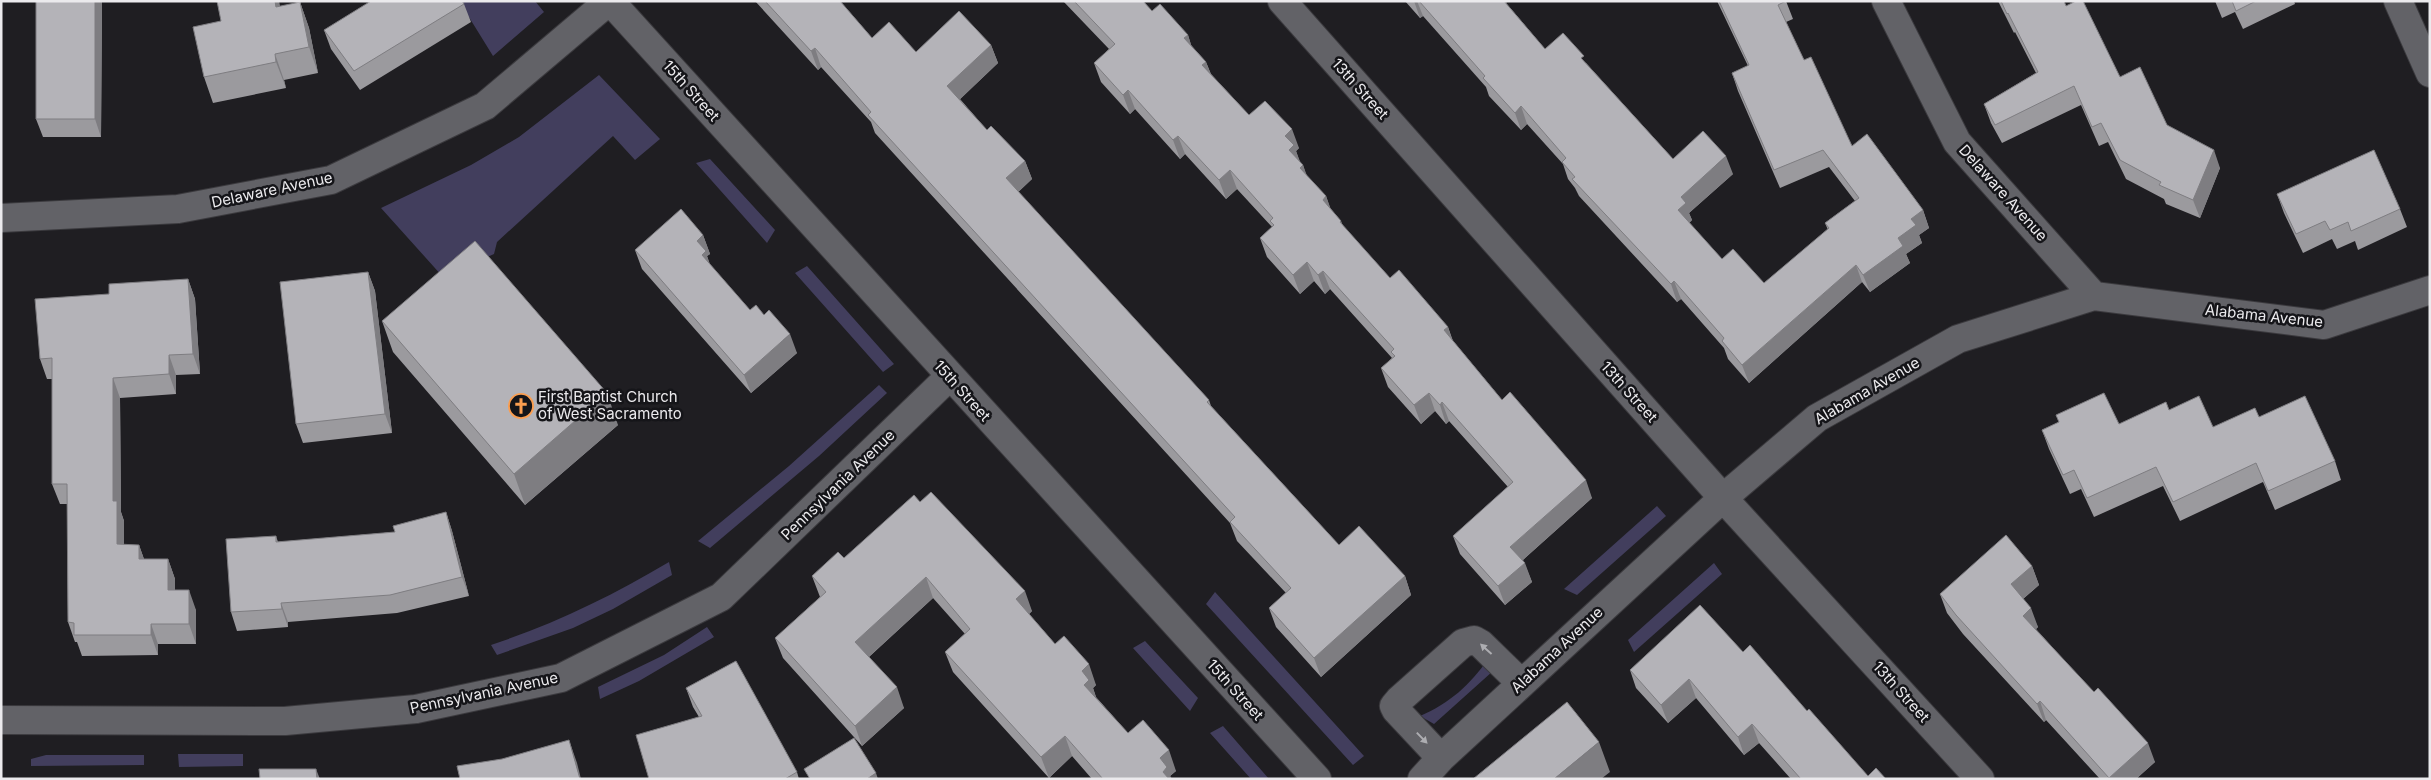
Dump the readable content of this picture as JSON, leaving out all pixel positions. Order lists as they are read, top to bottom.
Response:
{
  "streets": {
    "street": [
      "13th Street",
      "15th Street",
      "Delaware Avenue",
      "Alabama Avenue",
      "Pennsylvania Avenue"
    ]
  },
  "crossings": [
    ["13th Street", "Alabama Avenue"],
    ["15th Street", "Delaware Avenue"],
    ["15th Street", "Pennsylvania Avenue"],
    ["Delaware Avenue", "Alabama Avenue"]
  ],
  "places": {
    "church": ["First Baptist Church of West Sacramento"]
  }
}
